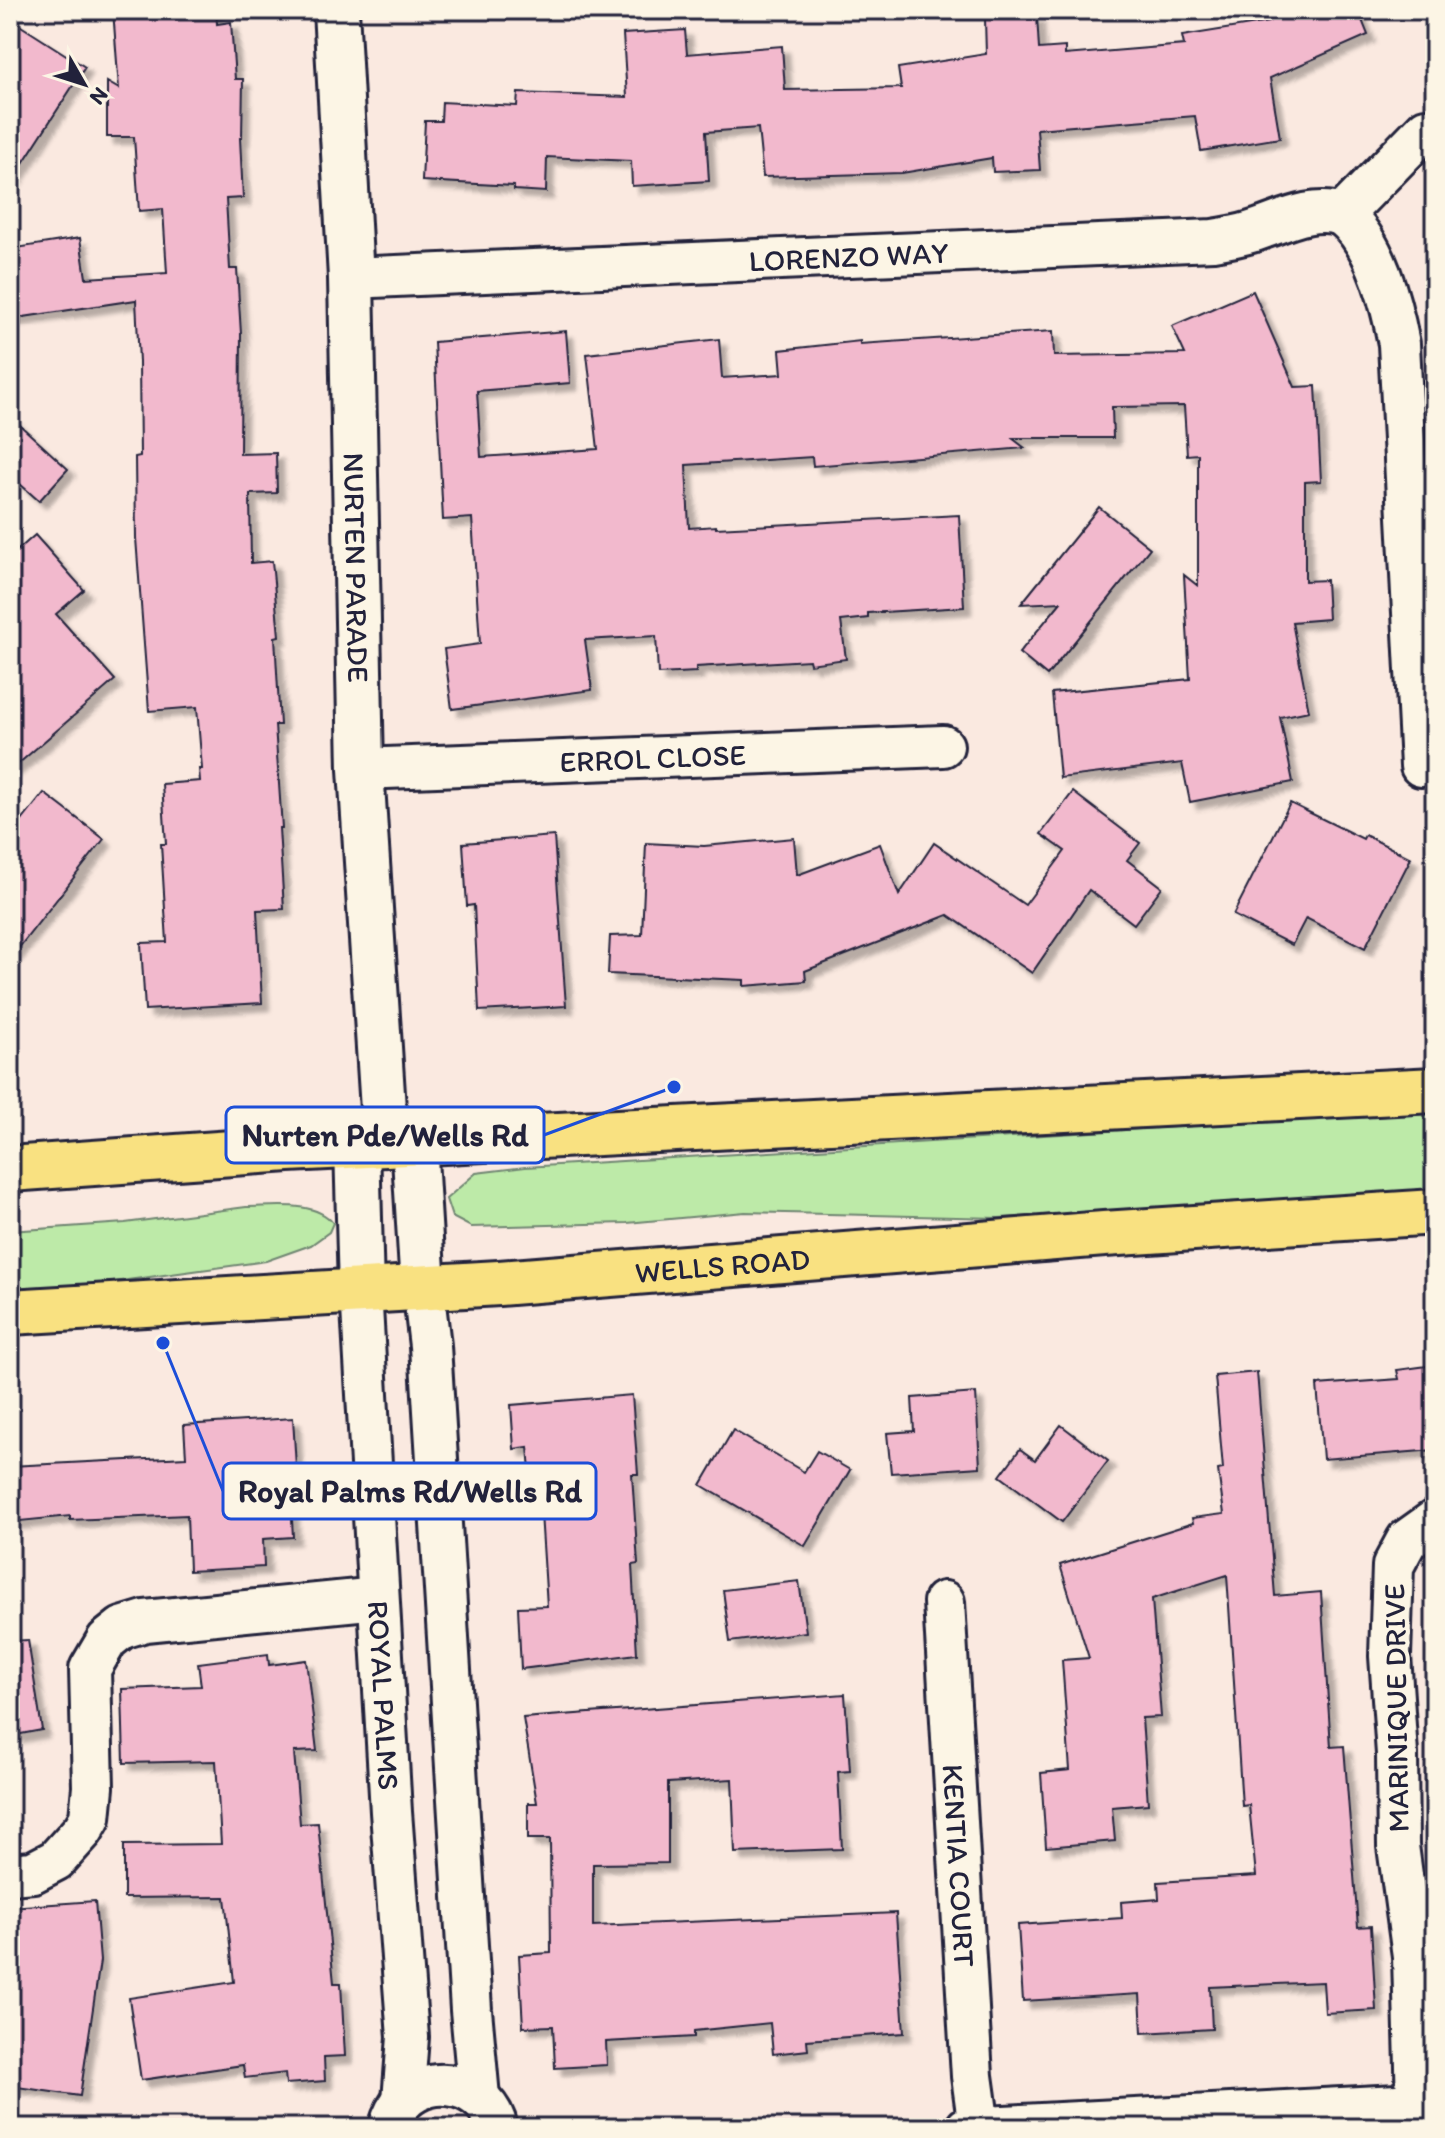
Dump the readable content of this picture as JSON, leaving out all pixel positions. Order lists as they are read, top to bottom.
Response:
{
  "streets": {
    "main road": ["WELLS ROAD"],
    "street": [
      "LORENZO WAY",
      "NURTEN PARADE",
      "ERROL CLOSE",
      "ROYAL PALMS",
      "MARINIQUE DRIVE",
      "KENTIA COURT"
    ]
  },
  "crossings": [
    ["LORENZO WAY", "NURTEN PARADE"],
    ["NURTEN PARADE", "ERROL CLOSE"],
    ["NURTEN PARADE", "WELLS ROAD"],
    ["NURTEN PARADE", "ROYAL PALMS"],
    ["WELLS ROAD", "ROYAL PALMS"]
  ],
  "places": ["Nurten Pde/Wells Rd", "Royal Palms Rd/Wells Rd"],
  "north": "bottom right"
}
